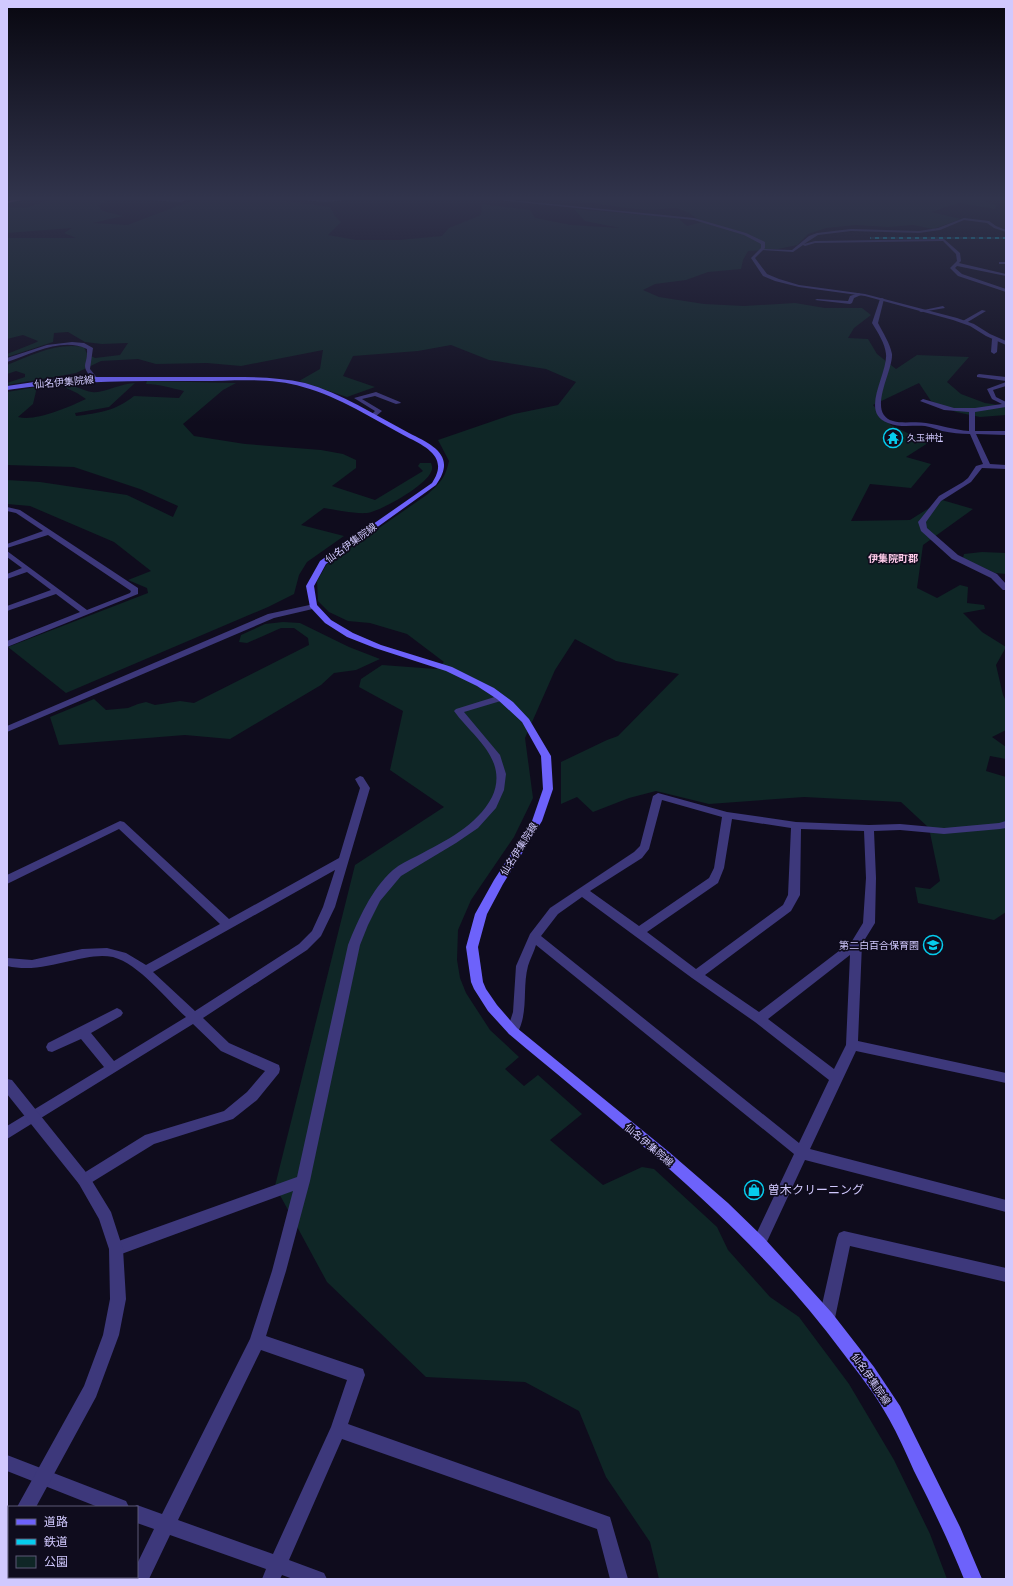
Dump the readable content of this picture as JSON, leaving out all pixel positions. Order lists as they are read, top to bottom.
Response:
{
  "streets": {
    "main road": ["仙名伊集院線"]
  },
  "districts": ["伊集院町郡"],
  "places": {
    "temple": ["久玉神社"],
    "school or university": ["第二白百合保育園"],
    "shop": ["曽木クリーニング"]
  },
  "legend": ["道路", "鉄道", "公園"]
}
